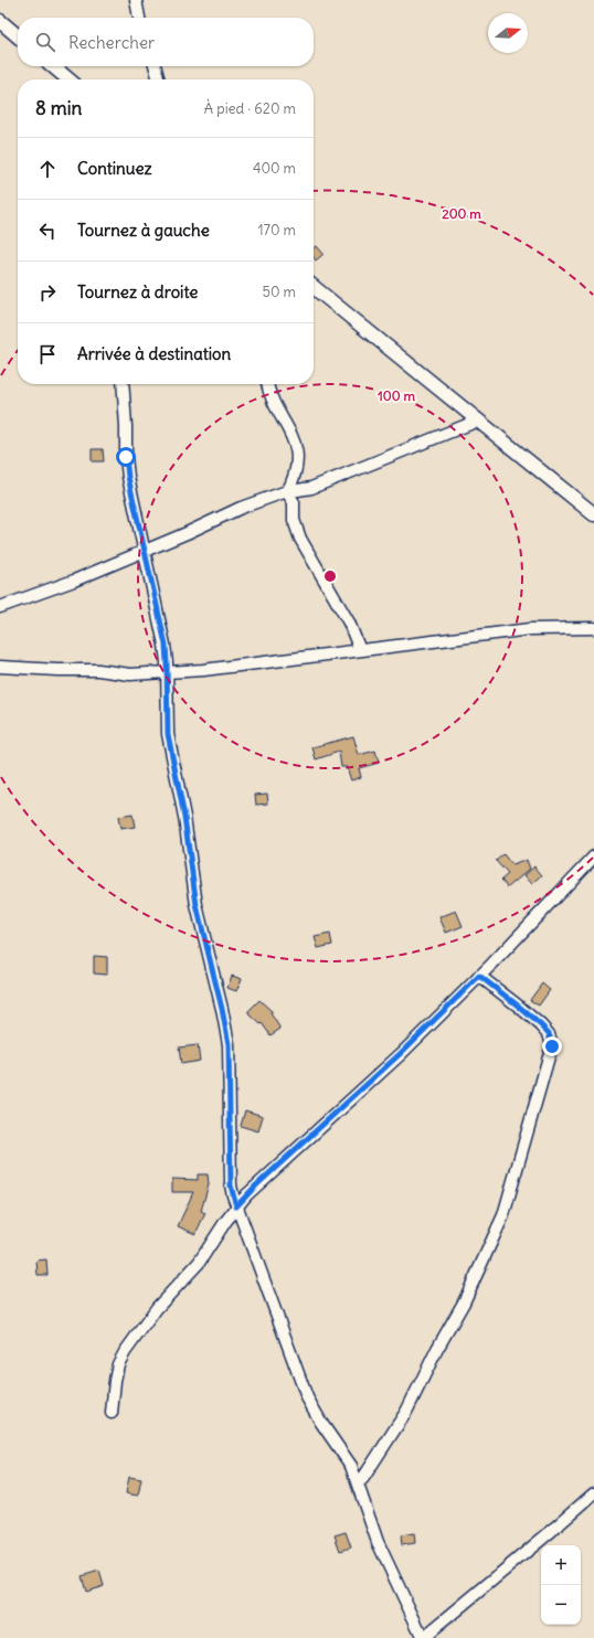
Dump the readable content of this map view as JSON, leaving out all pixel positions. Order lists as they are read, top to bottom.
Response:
{
  "north": "right",
  "page": {
    "search": "Rechercher",
    "heading": ["8 min", "À pied · 620 m"],
    "list": [
      ["Continuez", "400 m"],
      ["Tournez à gauche", "170 m"],
      ["Tournez à droite", "50 m"],
      "Arrivée à destination"
    ],
    "map_buttons": ["+", "−"]
  },
  "rings": ["200 m", "100 m"]
}
